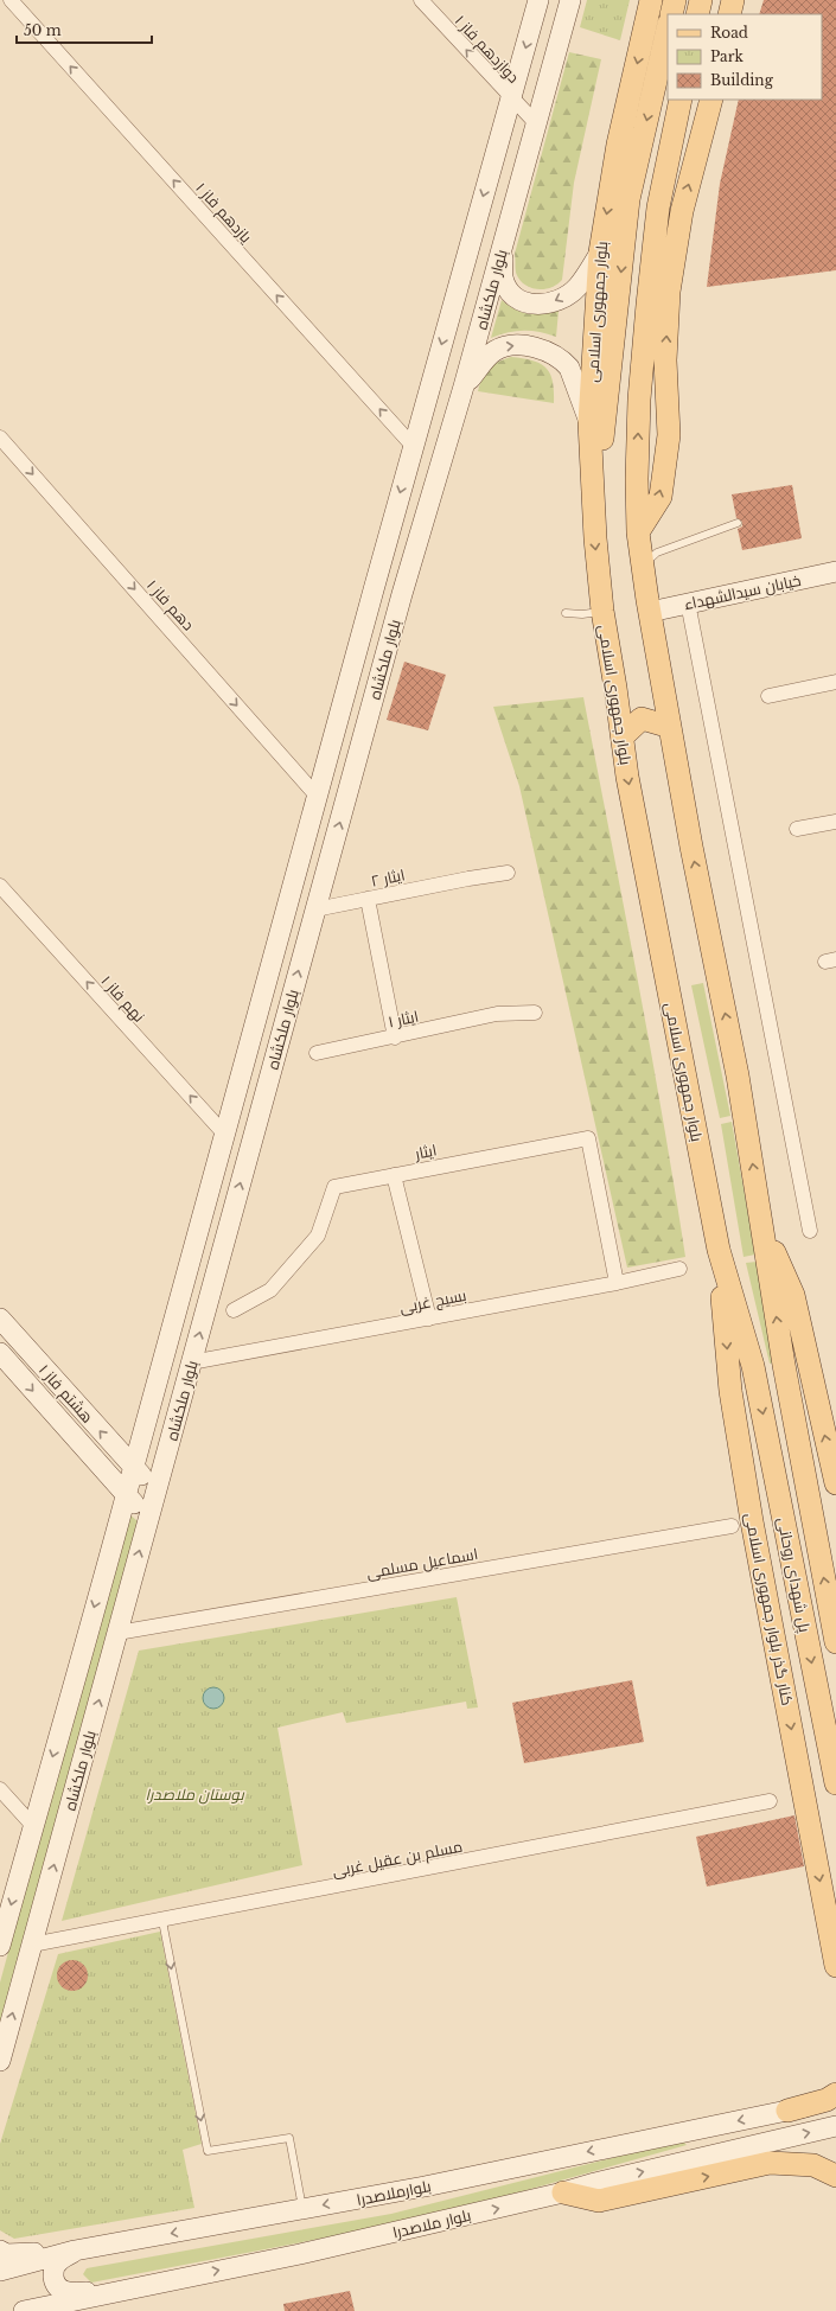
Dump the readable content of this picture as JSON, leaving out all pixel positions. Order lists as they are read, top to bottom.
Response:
{
  "streets": {
    "main road": [
      "بلوار ملکشاه",
      "بلوار جمهوری اسلامی",
      "خیابان سیدالشهداء",
      "هشتم فاز ۱",
      "پل شهدای روحانی",
      "کنار گذر بلوار جمهوری اسلامی",
      "بلوارملاصدرا",
      "بلوار ملاصدرا"
    ],
    "street": [
      "دوازدهم فاز ۱",
      "یازدهم فاز ۱",
      "دهم فاز ۱",
      "ایثار ۲",
      "نهم فاز ۱",
      "ایثار ۱",
      "ایثار",
      "بسیج غربی",
      "اسماعیل مسلمی",
      "مسلم بن عقیل غربی"
    ]
  },
  "crossings": [
    ["دوازدهم فاز ۱", "بلوار ملکشاه"],
    ["یازدهم فاز ۱", "بلوار ملکشاه"],
    ["بلوار ملکشاه", "دهم فاز ۱"],
    ["بلوار ملکشاه", "ایثار ۲"],
    ["بلوار ملکشاه", "نهم فاز ۱"],
    ["بلوار ملکشاه", "بسیج غربی"],
    ["بلوار ملکشاه", "هشتم فاز ۱"],
    ["بلوار ملکشاه", "اسماعیل مسلمی"],
    ["بلوار ملکشاه", "مسلم بن عقیل غربی"],
    ["بلوار جمهوری اسلامی", "پل شهدای روحانی"],
    ["بلوار جمهوری اسلامی", "کنار گذر بلوار جمهوری اسلامی"],
    ["ایثار", "بسیج غربی"]
  ],
  "one_way": [
    "دوازدهم فاز ۱",
    "یازدهم فاز ۱",
    "دهم فاز ۱",
    "نهم فاز ۱"
  ],
  "parks": ["بوستان ملاصدرا"],
  "legend": ["Road", "Park", "Building"],
  "scale_bar": "50 m"
}
